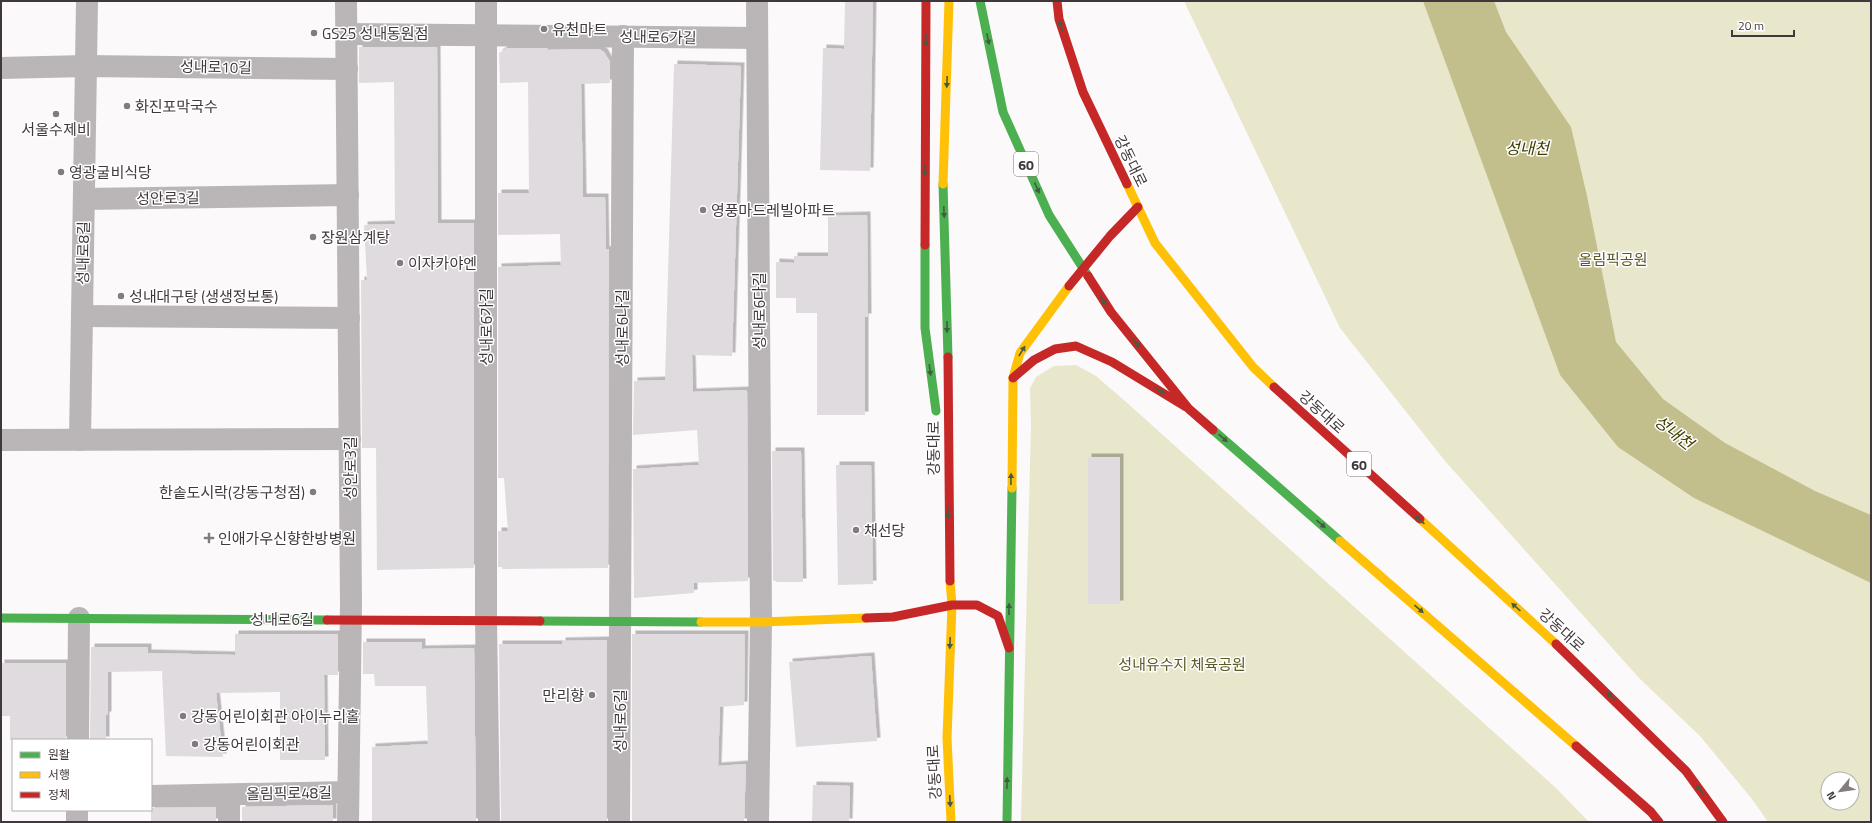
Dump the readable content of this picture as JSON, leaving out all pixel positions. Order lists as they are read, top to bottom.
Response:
{
  "streets": {
    "main road": ["강동대로", "60", "성내로6길"],
    "street": [
      "성내로6가길",
      "성내로10길",
      "성안로3길",
      "성내로8길",
      "성내로6다길",
      "성내로6나길",
      "올림픽로48길"
    ]
  },
  "crossings": [
    ["성내로6가길", "성안로3길"],
    ["성내로6가길", "성내로6다길"],
    ["성내로6가길", "성내로6나길"],
    ["성내로6가길", "성내로6길"],
    ["성내로10길", "성안로3길"],
    ["성내로10길", "성내로8길"],
    ["강동대로", "성내로6길"],
    ["성안로3길", "성내로8길"],
    ["성안로3길", "성내로6길"],
    ["성안로3길", "올림픽로48길"],
    ["성내로6다길", "성내로6길"],
    ["성내로6나길", "성내로6길"],
    ["성내로6길", "올림픽로48길"]
  ],
  "water": ["성내천"],
  "parks": ["올림픽공원", "성내유수지 체육공원"],
  "places": {
    "other": [
      "유천마트",
      "GS25 성내동원점",
      "화진포막국수",
      "서울수제비",
      "영광굴비식당",
      "영풍마드레빌아파트",
      "장원삼계탕",
      "이자카야엔",
      "성내대구탕 (생생정보통)",
      "한솥도시락(강동구청점)",
      "채선당",
      "만리향",
      "강동어린이회관 아이누리홀",
      "강동어린이회관"
    ],
    "health": ["인애가우신향한방병원"]
  },
  "legend": ["원활", "서행", "정체"],
  "scale_bar": "20 m",
  "north": "bottom left"
}
